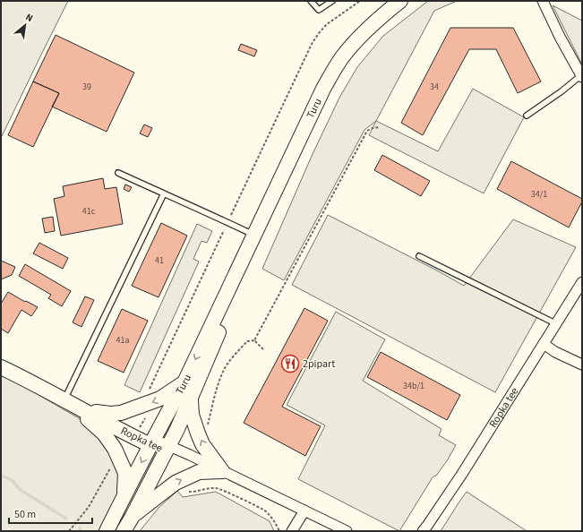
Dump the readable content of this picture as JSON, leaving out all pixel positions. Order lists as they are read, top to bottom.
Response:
{
  "streets": {
    "main road": ["Turu", "Ropka tee"]
  },
  "crossings": [
    ["Turu", "Ropka tee"]
  ],
  "places": {
    "restaurant": ["2pipart"]
  },
  "house_numbers": [
    "39",
    "34",
    "34/1",
    "41c",
    "41",
    "41a",
    "34b/1"
  ],
  "scale_bar": "50 m",
  "north": "top right"
}
